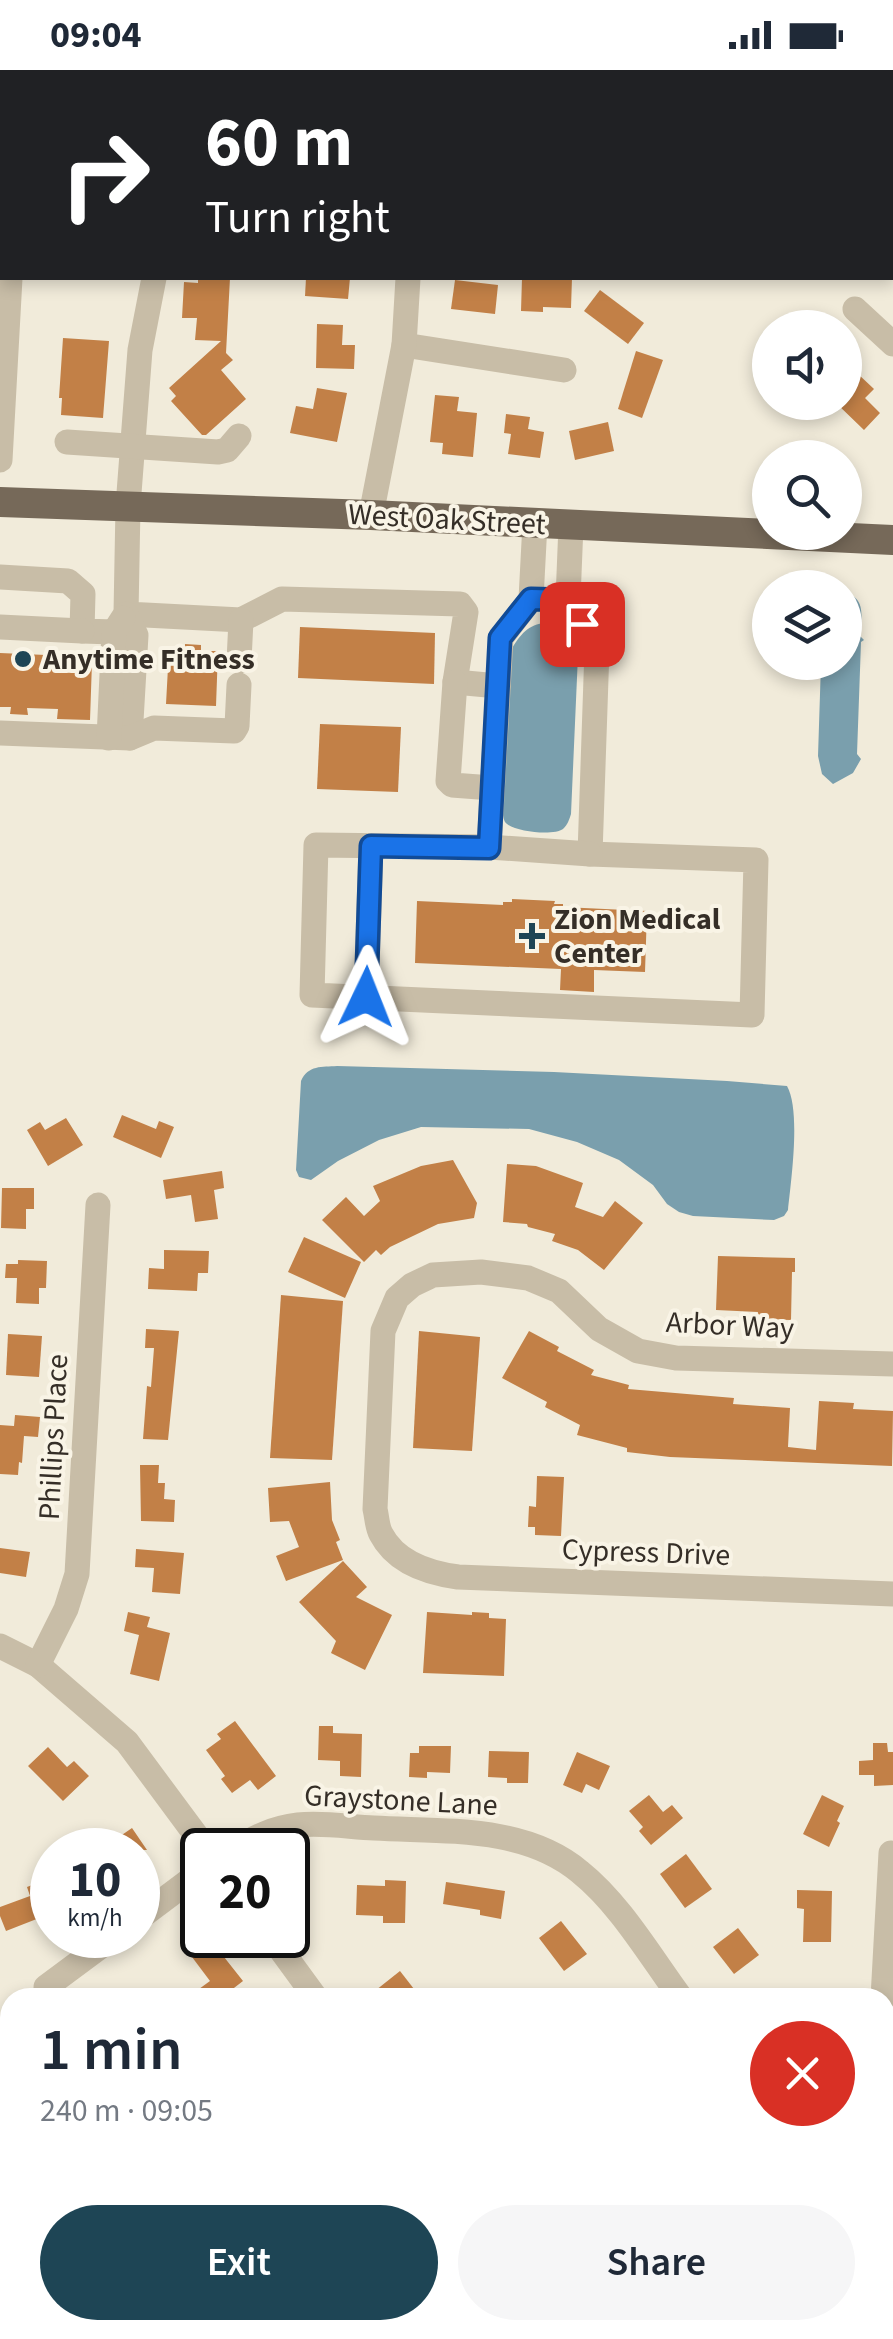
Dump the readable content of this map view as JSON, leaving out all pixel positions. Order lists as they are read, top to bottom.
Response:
{
  "streets": {
    "main road": ["West Oak Street"],
    "street": [
      "Arbor Way",
      "Phillips Place",
      "Cypress Drive",
      "Graystone Lane"
    ]
  },
  "crossings": [
    ["Arbor Way", "Cypress Drive"]
  ],
  "places": {
    "other": ["Anytime Fitness"],
    "health": ["Zion Medical Center"]
  },
  "page": {
    "status": "09:04",
    "turn": ["60 m", "Turn right"],
    "speed": "10 km/h",
    "limit": "20",
    "heading": ["1 min", "240 m · 09:05"],
    "buttons": ["Exit", "Share"]
  }
}
